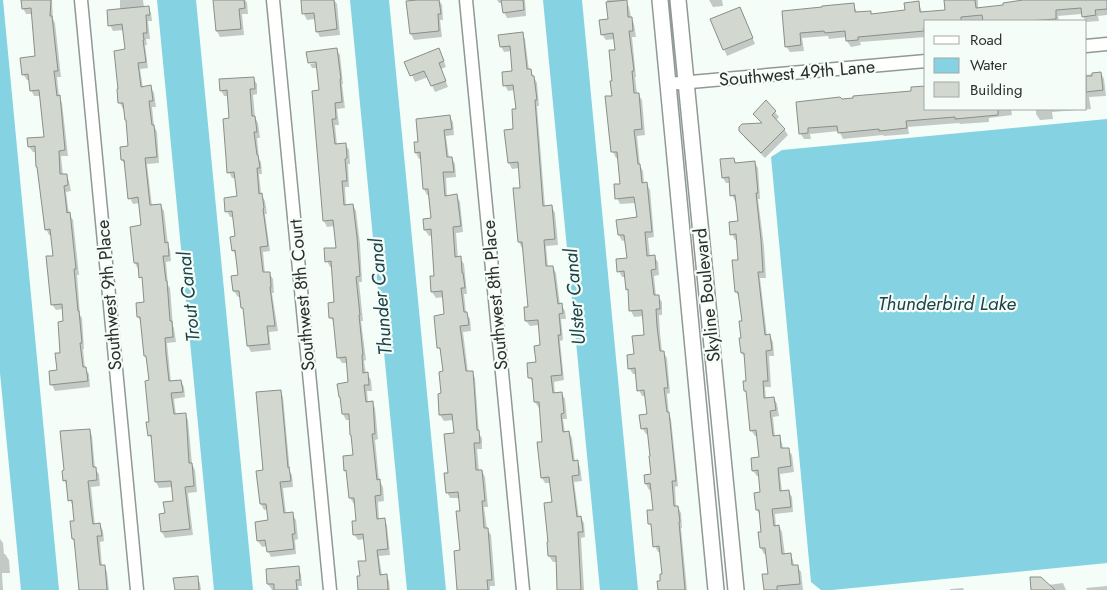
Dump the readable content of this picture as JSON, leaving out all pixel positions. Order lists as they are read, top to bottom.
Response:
{
  "streets": {
    "street": [
      "Southwest 49th Lane",
      "Southwest 9th Place",
      "Southwest 8th Court",
      "Southwest 8th Place",
      "Skyline Boulevard"
    ]
  },
  "crossings": [
    ["Southwest 49th Lane", "Skyline Boulevard"]
  ],
  "water": [
    "Trout Canal",
    "Thunder Canal",
    "Ulster Canal",
    "Thunderbird Lake"
  ],
  "legend": ["Road", "Water", "Building"]
}
